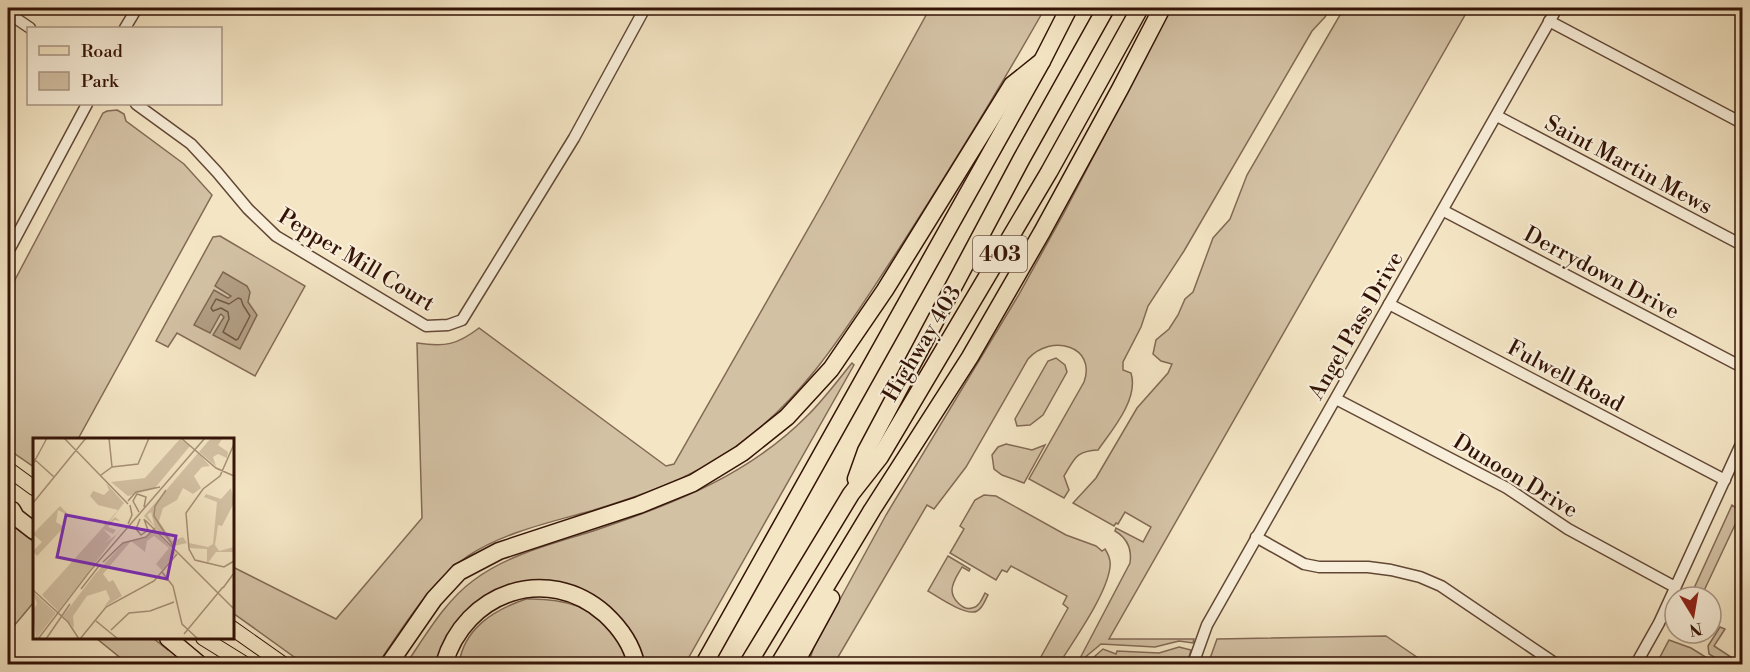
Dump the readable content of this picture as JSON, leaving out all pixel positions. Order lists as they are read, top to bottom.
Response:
{
  "streets": {
    "highway": ["403", "Highway 403"],
    "street": [
      "Saint Martin Mews",
      "Pepper Mill Court",
      "Derrydown Drive",
      "Angel Pass Drive",
      "Fulwell Road",
      "Dunoon Drive"
    ]
  },
  "crossings": [
    ["Saint Martin Mews", "Angel Pass Drive"],
    ["Derrydown Drive", "Angel Pass Drive"],
    ["Angel Pass Drive", "Fulwell Road"],
    ["Angel Pass Drive", "Dunoon Drive"]
  ],
  "legend": ["Road", "Park"],
  "north": "bottom"
}
